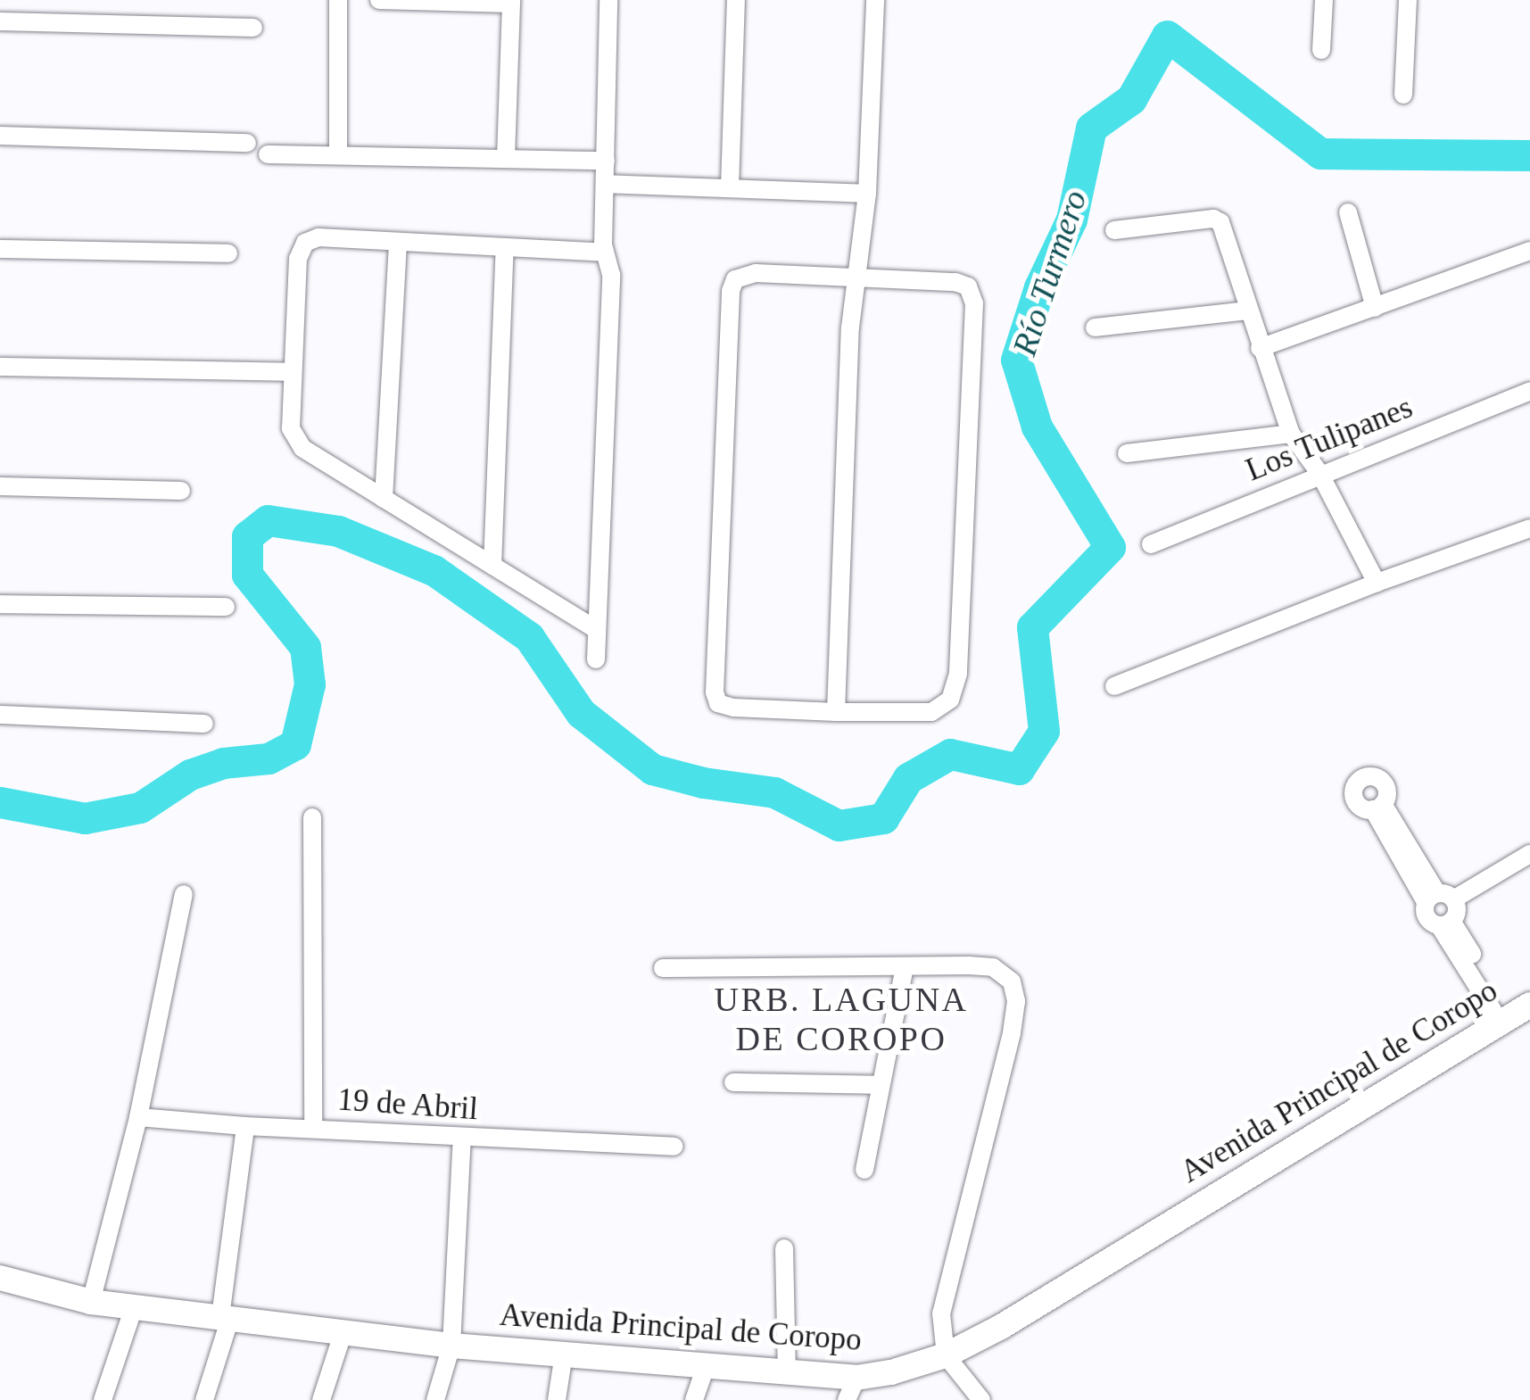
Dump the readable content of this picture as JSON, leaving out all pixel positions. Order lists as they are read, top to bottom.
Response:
{
  "streets": {
    "street": ["Los Tulipanes", "Avenida Principal de Coropo", "19 de Abril"]
  },
  "districts": ["URB. LAGUNA DE COROPO"],
  "water": ["Río Turmero"]
}
